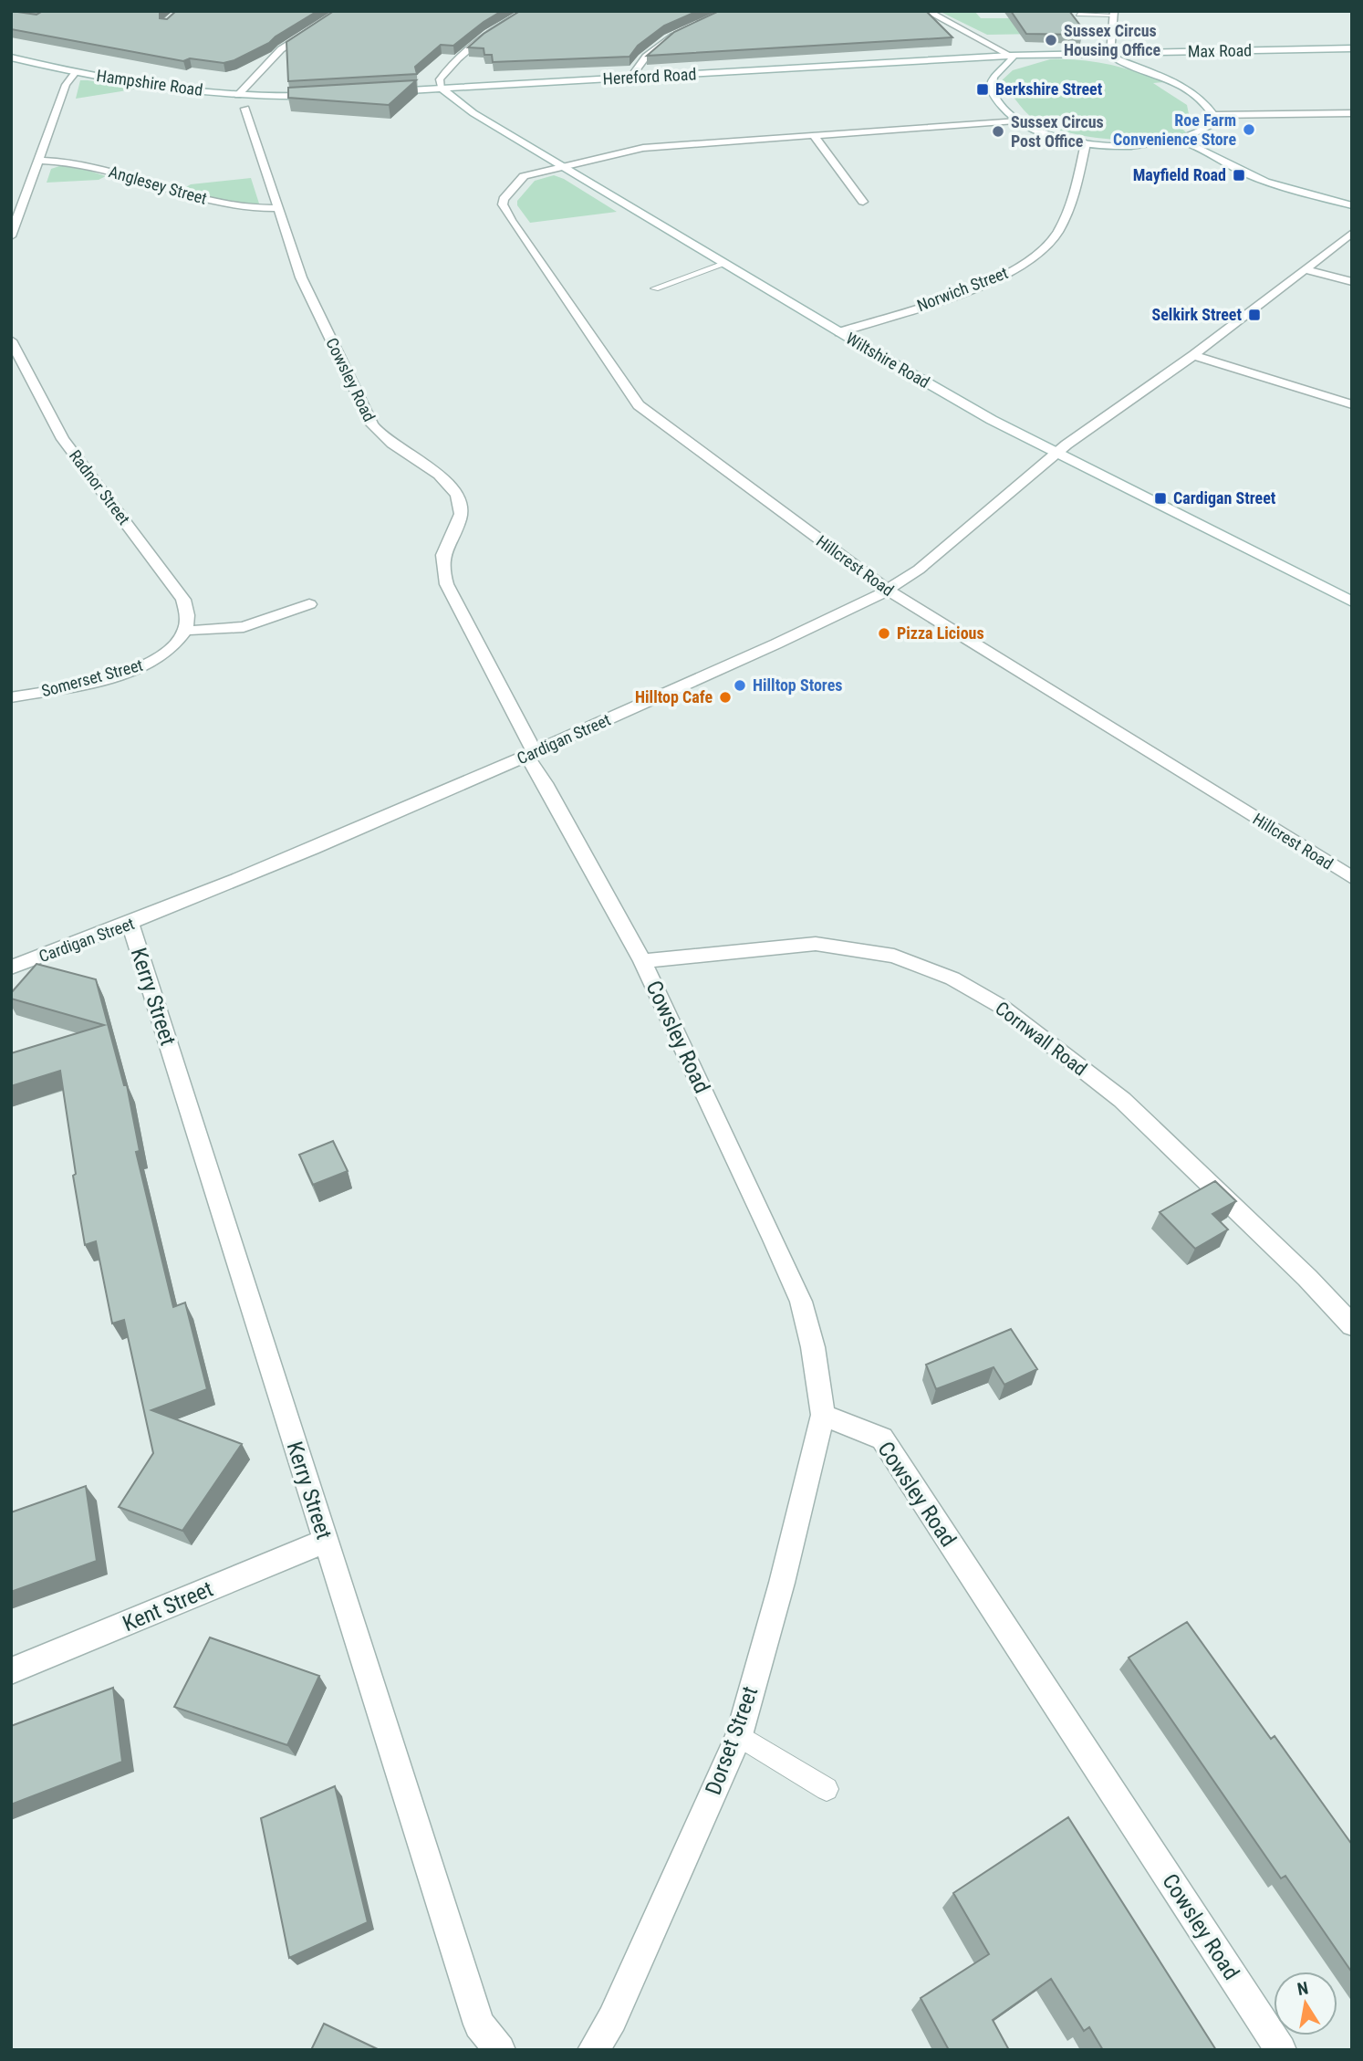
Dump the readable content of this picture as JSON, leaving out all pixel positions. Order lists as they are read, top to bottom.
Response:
{
  "streets": {
    "street": [
      "Max Road",
      "Hereford Road",
      "Hampshire Road",
      "Anglesey Street",
      "Norwich Street",
      "Wiltshire Road",
      "Cowsley Road",
      "Radnor Street",
      "Hillcrest Road",
      "Somerset Street",
      "Cardigan Street",
      "Kerry Street",
      "Cornwall Road",
      "Kent Street",
      "Dorset Street"
    ]
  },
  "crossings": [
    ["Max Road", "Hereford Road"],
    ["Hereford Road", "Wiltshire Road"],
    ["Anglesey Street", "Cowsley Road"],
    ["Norwich Street", "Wiltshire Road"],
    ["Wiltshire Road", "Hillcrest Road"],
    ["Wiltshire Road", "Cardigan Street"],
    ["Cowsley Road", "Cardigan Street"],
    ["Cowsley Road", "Cornwall Road"],
    ["Cowsley Road", "Dorset Street"],
    ["Radnor Street", "Somerset Street"],
    ["Hillcrest Road", "Cardigan Street"],
    ["Cardigan Street", "Kerry Street"],
    ["Kerry Street", "Kent Street"]
  ],
  "places": {
    "other": [
      "Sussex Circus Housing Office",
      "Roe Farm Convenience Store",
      "Sussex Circus Post Office",
      "Pizza Licious",
      "Hilltop Stores",
      "Hilltop Cafe"
    ],
    "transit": [
      "Berkshire Street",
      "Mayfield Road",
      "Selkirk Street",
      "Cardigan Street"
    ]
  },
  "north": "top"
}
